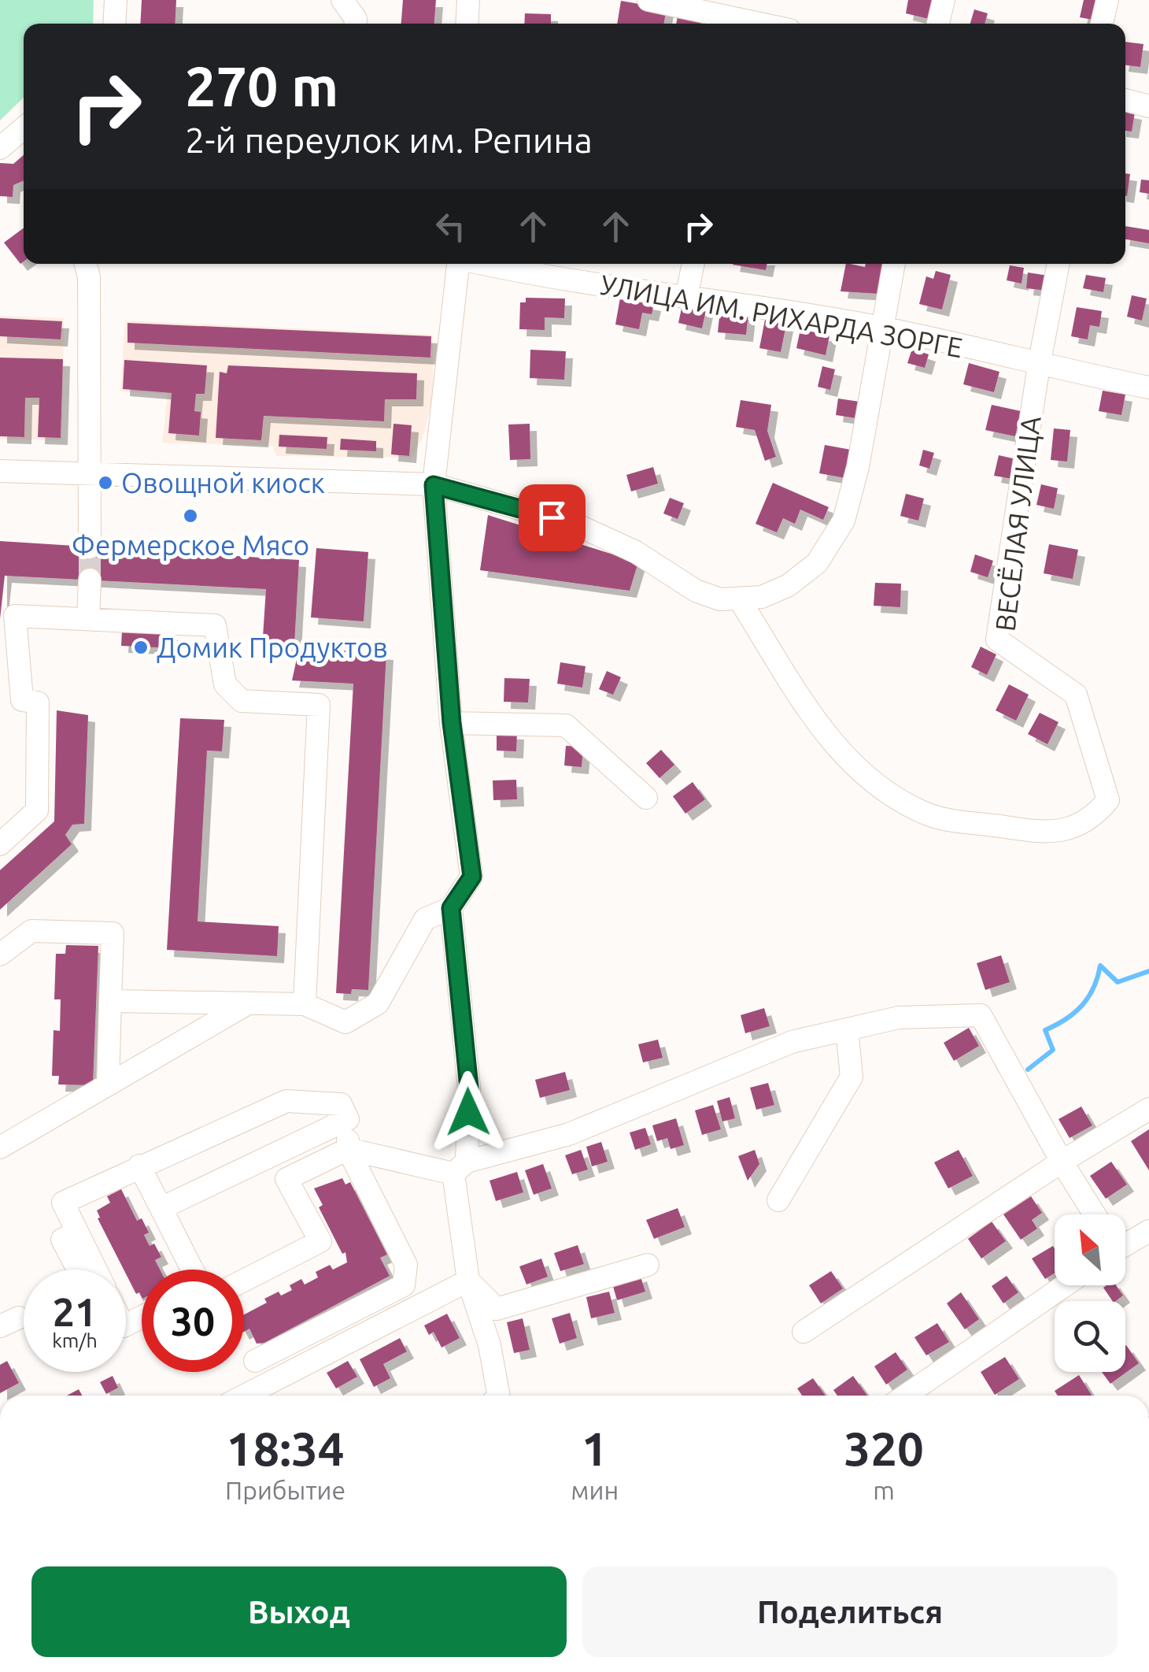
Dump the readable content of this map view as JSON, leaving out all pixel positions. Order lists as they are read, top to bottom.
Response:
{
  "streets": {
    "street": ["УЛИЦА ИМ. РИХАРДА ЗОРГЕ", "ВЕСЁЛАЯ УЛИЦА"]
  },
  "crossings": [
    ["УЛИЦА ИМ. РИХАРДА ЗОРГЕ", "ВЕСЁЛАЯ УЛИЦА"]
  ],
  "places": ["Овощной киоск", "Фермерское Мясо", "Домик Продуктов"],
  "north": "top left",
  "page": {
    "turn": ["270 m", "2-й переулок им. Репина"],
    "speed": "21 km/h",
    "limit": "30",
    "eta": [
      "18:34",
      "Прибытие",
      "1",
      "мин",
      "320",
      "m"
    ],
    "buttons": ["Выход", "Поделиться"]
  }
}
